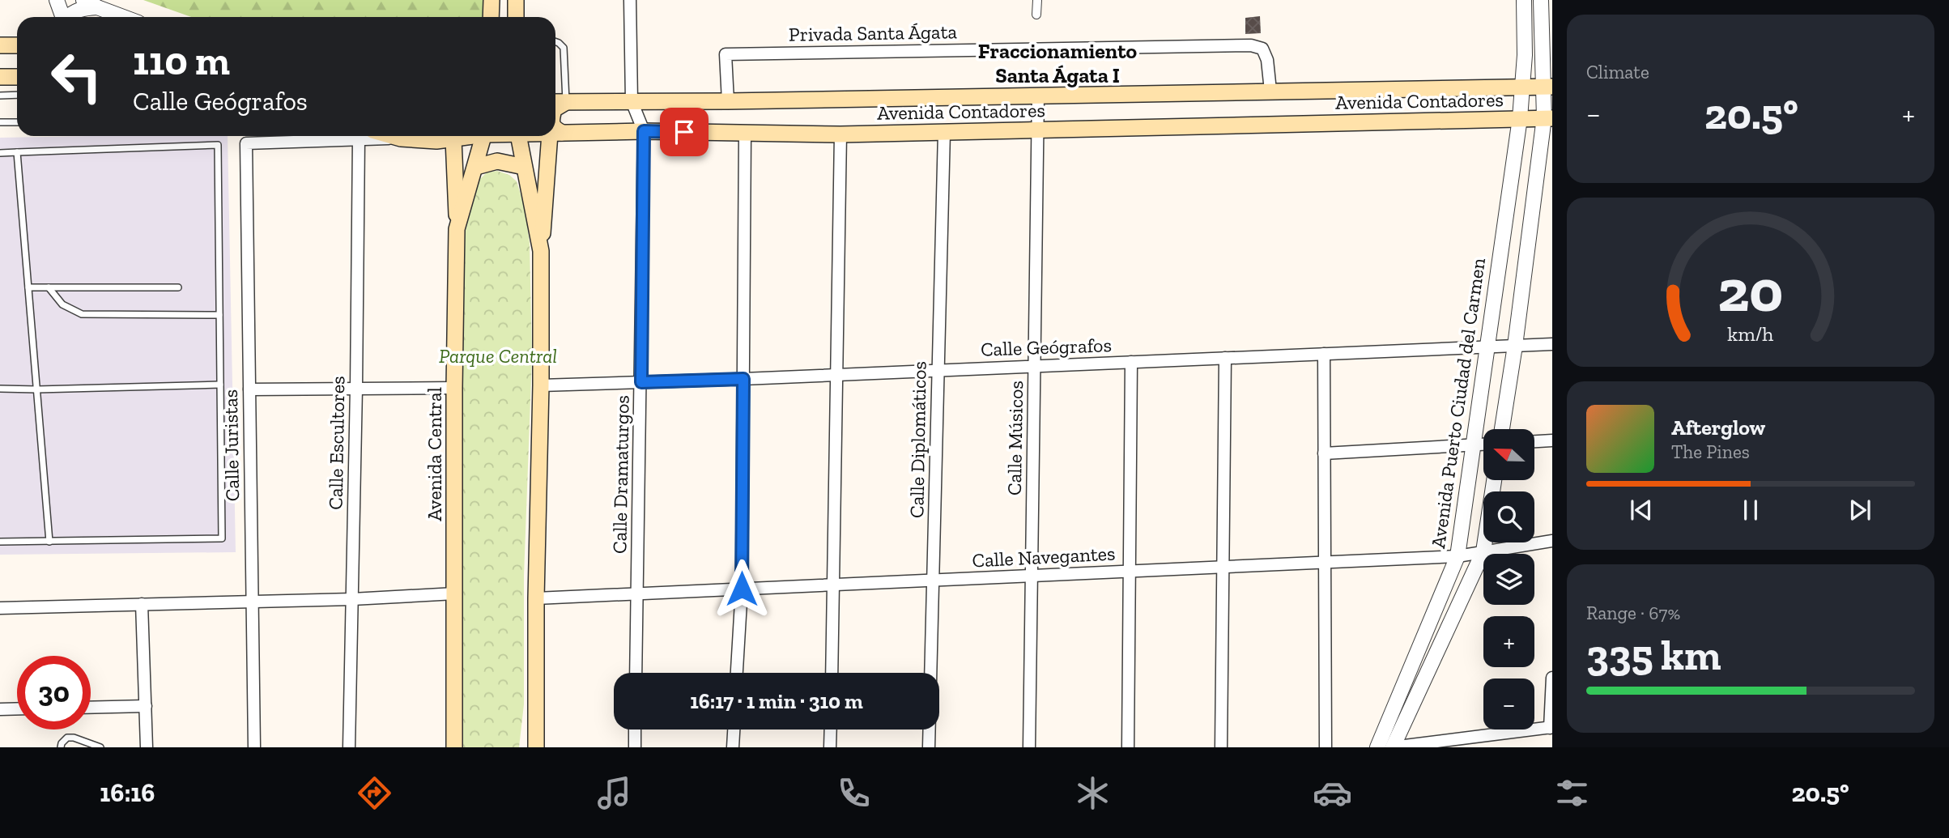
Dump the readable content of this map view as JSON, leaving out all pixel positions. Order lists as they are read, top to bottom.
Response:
{
  "streets": {
    "main road": ["Avenida Contadores", "Avenida Central"],
    "street": [
      "Privada Santa Ágata",
      "Calle Geógrafos",
      "Avenida Puerto Ciudad del Carmen",
      "Calle Músicos",
      "Calle Diplomáticos",
      "Calle Escultores",
      "Calle Juristas",
      "Calle Dramaturgos",
      "Calle Navegantes"
    ]
  },
  "crossings": [
    ["Privada Santa Ágata", "Avenida Contadores"],
    ["Avenida Contadores", "Avenida Puerto Ciudad del Carmen"],
    ["Avenida Contadores", "Calle Músicos"],
    ["Avenida Contadores", "Calle Diplomáticos"],
    ["Avenida Contadores", "Calle Dramaturgos"],
    ["Calle Geógrafos", "Avenida Puerto Ciudad del Carmen"],
    ["Calle Geógrafos", "Calle Músicos"],
    ["Calle Geógrafos", "Calle Diplomáticos"],
    ["Calle Geógrafos", "Calle Dramaturgos"],
    ["Avenida Puerto Ciudad del Carmen", "Calle Navegantes"],
    ["Calle Músicos", "Calle Navegantes"],
    ["Calle Diplomáticos", "Calle Navegantes"],
    ["Calle Dramaturgos", "Calle Navegantes"]
  ],
  "districts": ["Fraccionamiento Santa Ágata I"],
  "parks": ["Parque Central"],
  "north": "left",
  "page": {
    "tile": [
      "Climate",
      ["Range · 67%", "335 km"]
    ],
    "turn": ["110 m", "Calle Geógrafos"],
    "heat": ["−", "20.5°", "+"],
    "song": ["Afterglow", "The Pines"],
    "map_buttons": ["+", "−"],
    "limit": "30",
    "trip": "16:17 · 1 min · 310 m",
    "tabs": ["16:16", "20.5°"],
    "gauge": ["20", "km/h"]
  }
}
